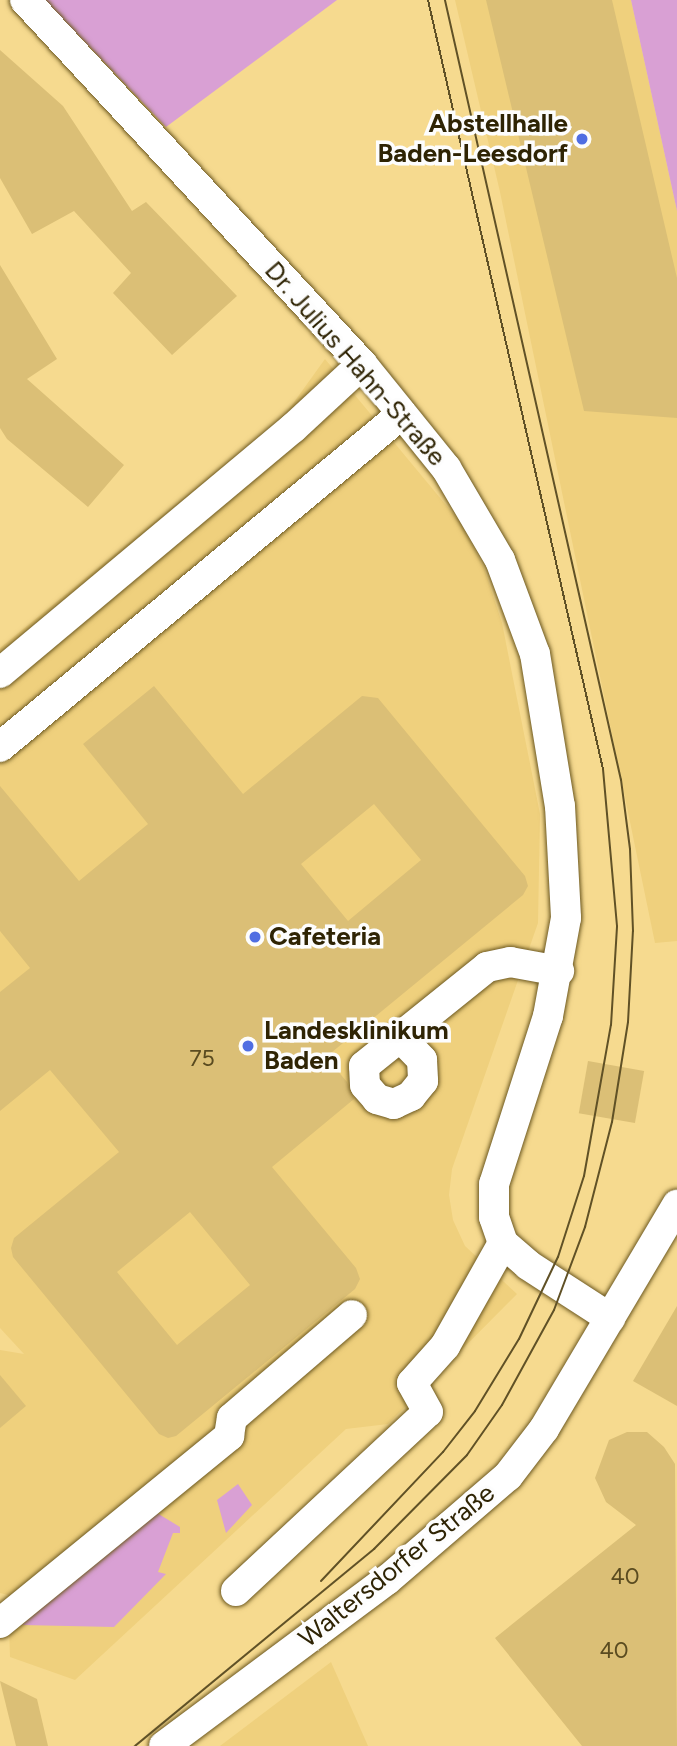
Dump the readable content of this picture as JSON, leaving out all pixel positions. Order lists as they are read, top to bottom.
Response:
{
  "streets": {
    "street": ["Dr. Julius Hahn-Straße", "Waltersdorfer Straße"]
  },
  "places": ["Abstellhalle Baden-Leesdorf", "Cafeteria", "Landesklinikum Baden"],
  "house_numbers": ["75", "40", "40"]
}
